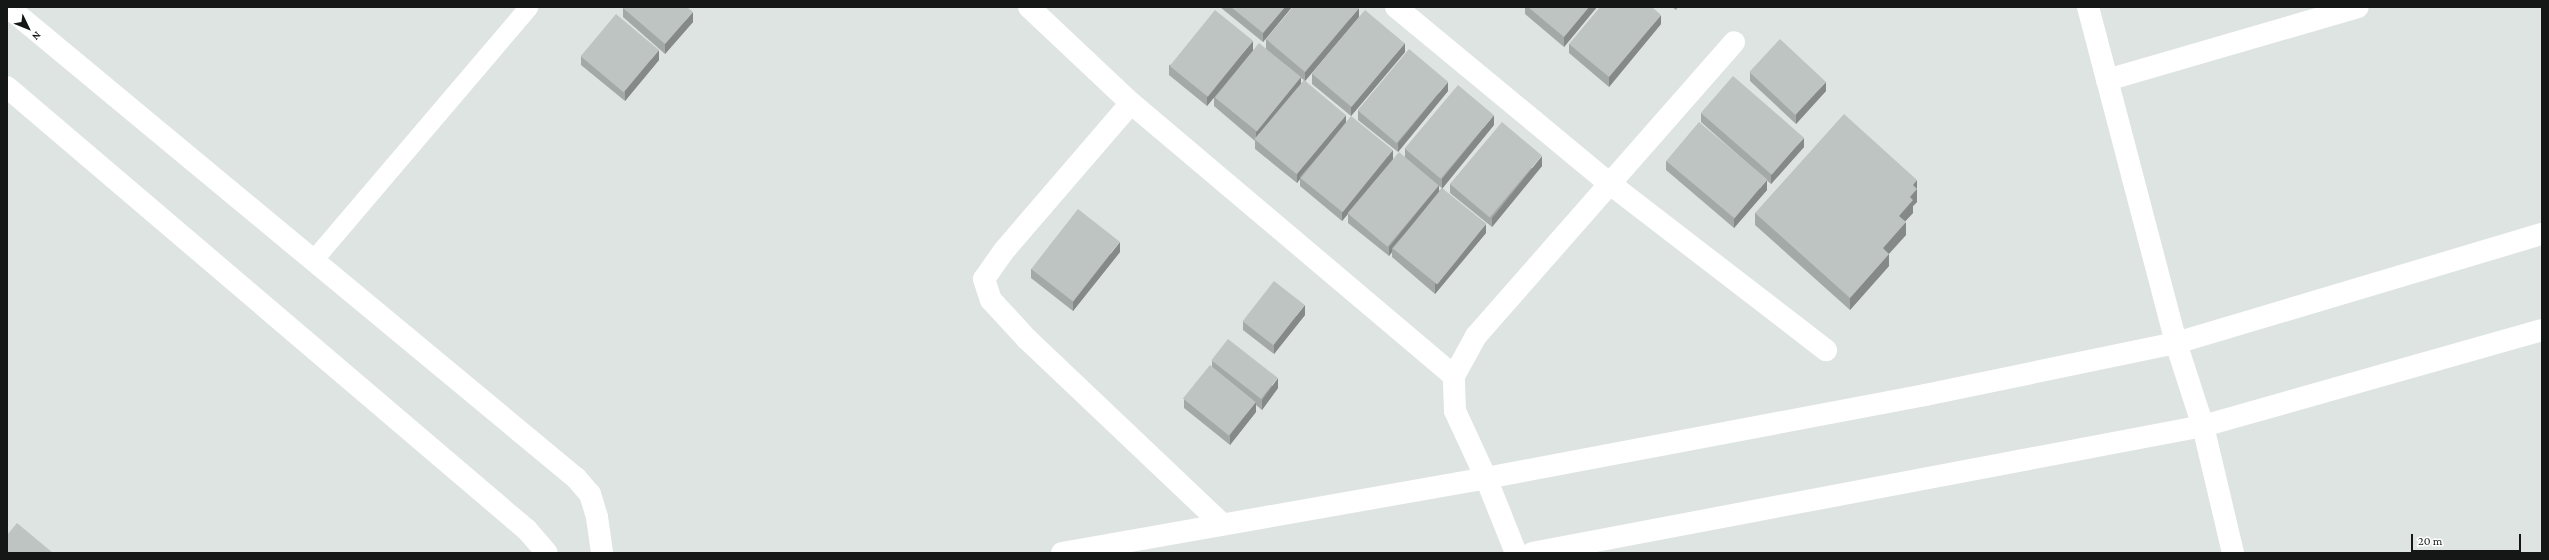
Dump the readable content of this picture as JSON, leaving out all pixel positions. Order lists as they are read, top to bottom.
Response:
{
  "scale_bar": "20 m",
  "north": "bottom right"
}
